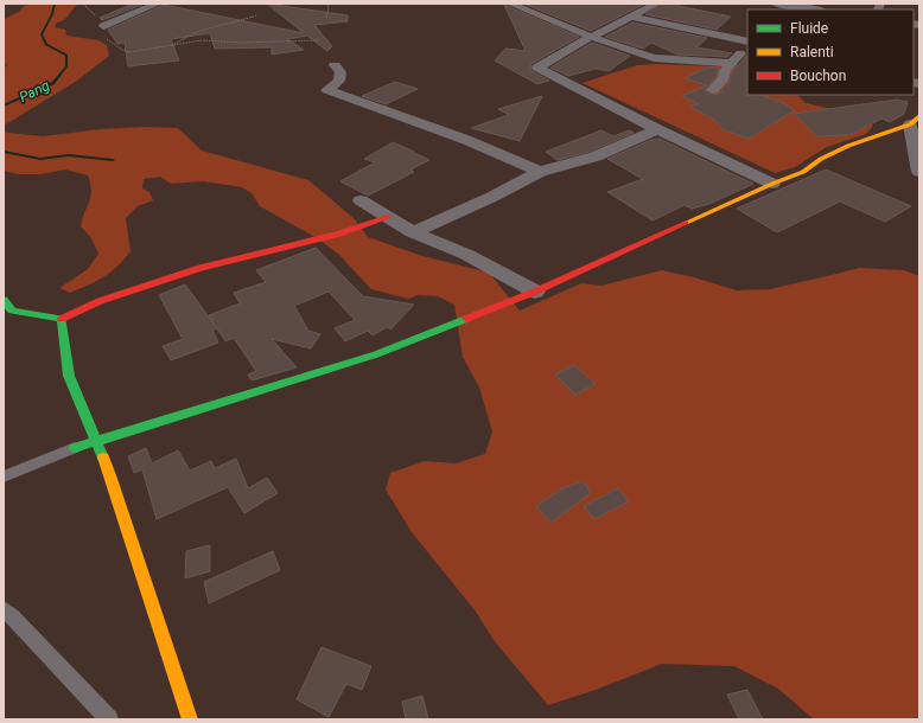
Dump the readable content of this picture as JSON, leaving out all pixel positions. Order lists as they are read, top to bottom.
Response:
{
  "water": ["Pang"],
  "legend": ["Fluide", "Ralenti", "Bouchon"]
}
